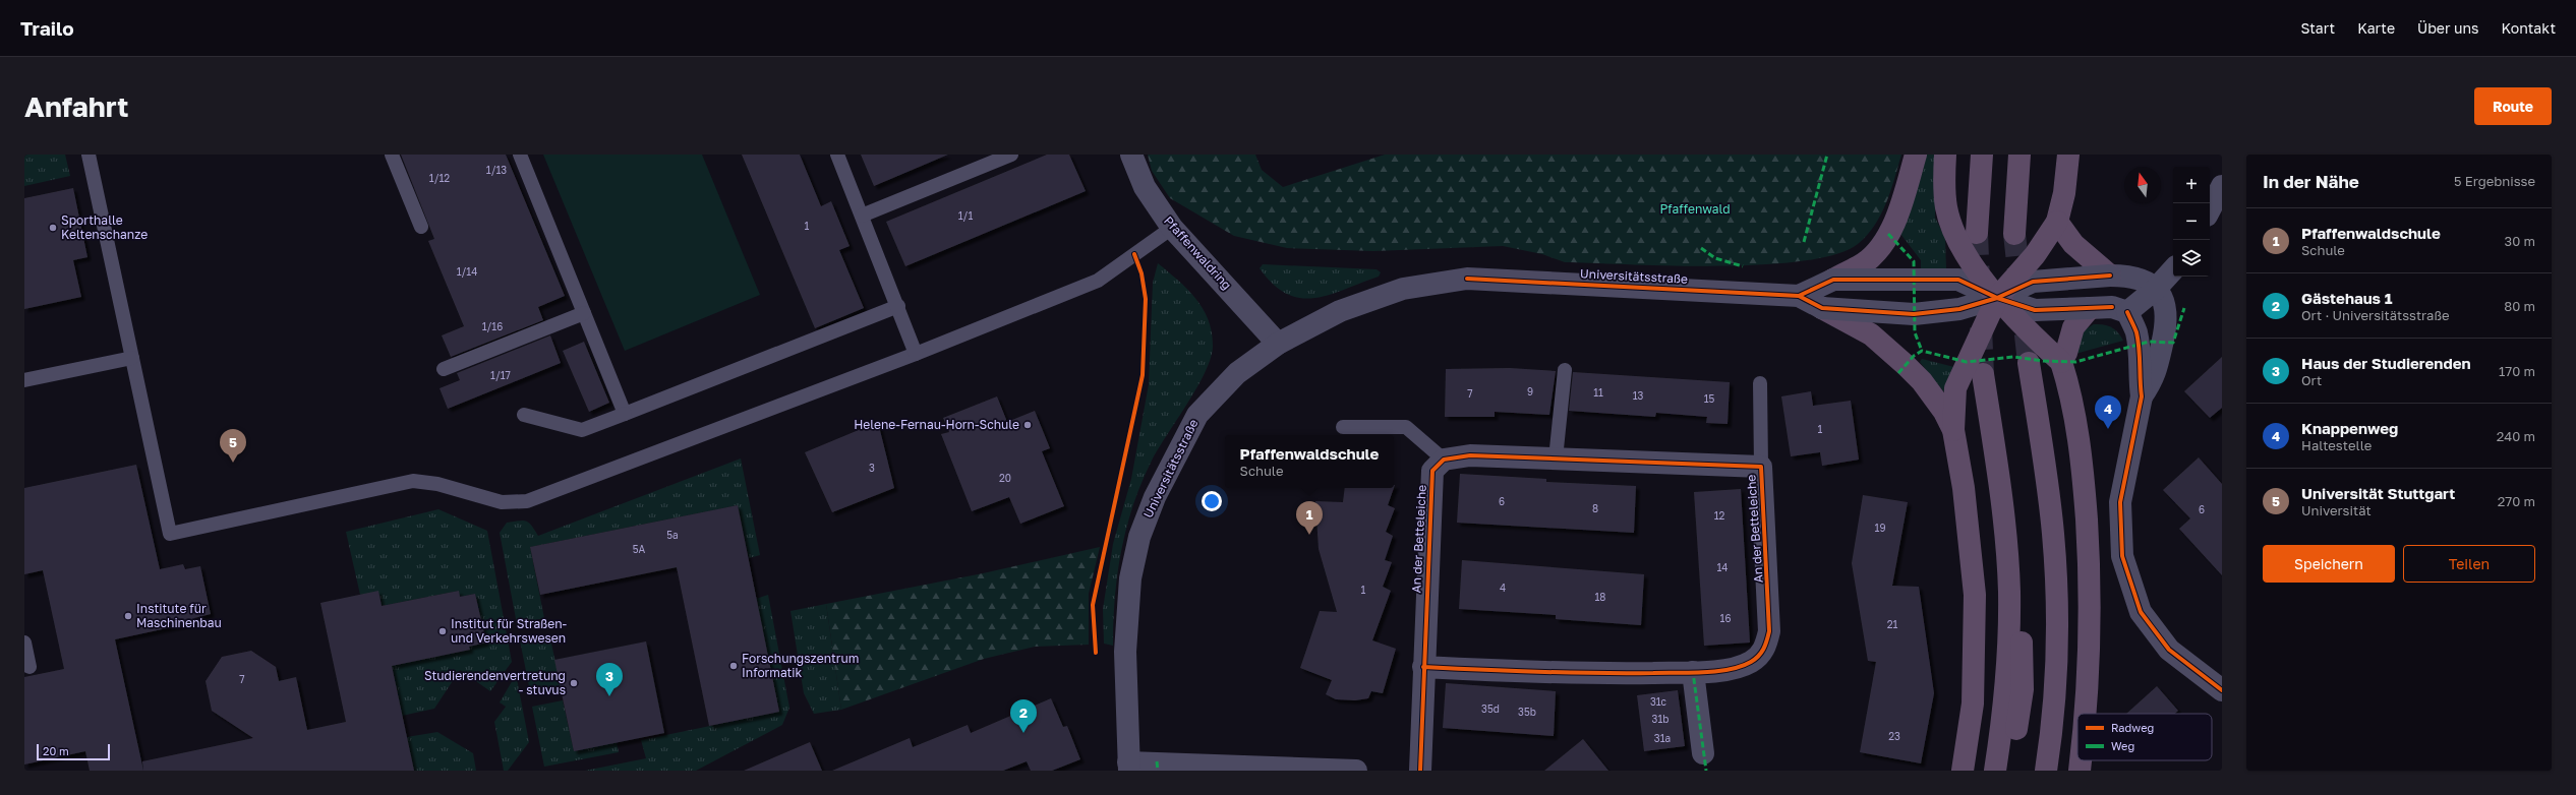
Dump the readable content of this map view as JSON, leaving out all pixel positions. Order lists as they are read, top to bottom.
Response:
{
  "streets": {
    "street": ["Pfaffenwaldring", "Universitätsstraße", "An der Betteleiche"]
  },
  "crossings": [
    ["Pfaffenwaldring", "Universitätsstraße"]
  ],
  "parks": ["Pfaffenwald"],
  "places": [
    "Sporthalle Keltenschanze",
    "Helene-Fernau-Horn-Schule",
    "Institute für Maschinenbau",
    "Institut für Straßen- und Verkehrswesen",
    "Forschungszentrum Informatik",
    "Studierendenvertretung - stuvus"
  ],
  "house_numbers": [
    "1/13",
    "1/12",
    "1/1",
    "1",
    "1/14",
    "1/16",
    "1/17",
    "9",
    "11",
    "7",
    "13",
    "15",
    "1",
    "3",
    "20",
    "6",
    "8",
    "6",
    "12",
    "19",
    "5a",
    "5A",
    "14",
    "4",
    "1",
    "18",
    "16",
    "21",
    "7",
    "31c",
    "35d",
    "35b",
    "31b",
    "23",
    "31a"
  ],
  "legend": ["Radweg", "Weg"],
  "scale_bar": "20 m",
  "north": "top",
  "page": {
    "header": "Trailo",
    "nav": [
      "Start",
      "Karte",
      "Über uns",
      "Kontakt"
    ],
    "buttons": [
      "Route",
      ["Speichern", "Teilen"]
    ],
    "title": "Anfahrt",
    "heading": ["In der Nähe", "5 Ergebnisse"],
    "map_buttons": ["+", "−"],
    "list": [
      {
        "mark": "1",
        "name": "Pfaffenwaldschule",
        "note": "Schule",
        "value": "30 m"
      },
      {
        "mark": "2",
        "name": "Gästehaus 1",
        "note": "Ort · Universitätsstraße",
        "value": "80 m"
      },
      {
        "mark": "3",
        "name": "Haus der Studierenden",
        "note": "Ort",
        "value": "170 m"
      },
      {
        "mark": "4",
        "name": "Knappenweg",
        "note": "Haltestelle",
        "value": "240 m"
      },
      {
        "mark": "5",
        "name": "Universität Stuttgart",
        "note": "Universität",
        "value": "270 m"
      }
    ],
    "pins": [
      "4",
      "5",
      "1",
      "3",
      "2"
    ],
    "popup": ["Pfaffenwaldschule", "Schule"],
    "scale": "20 m"
  }
}
